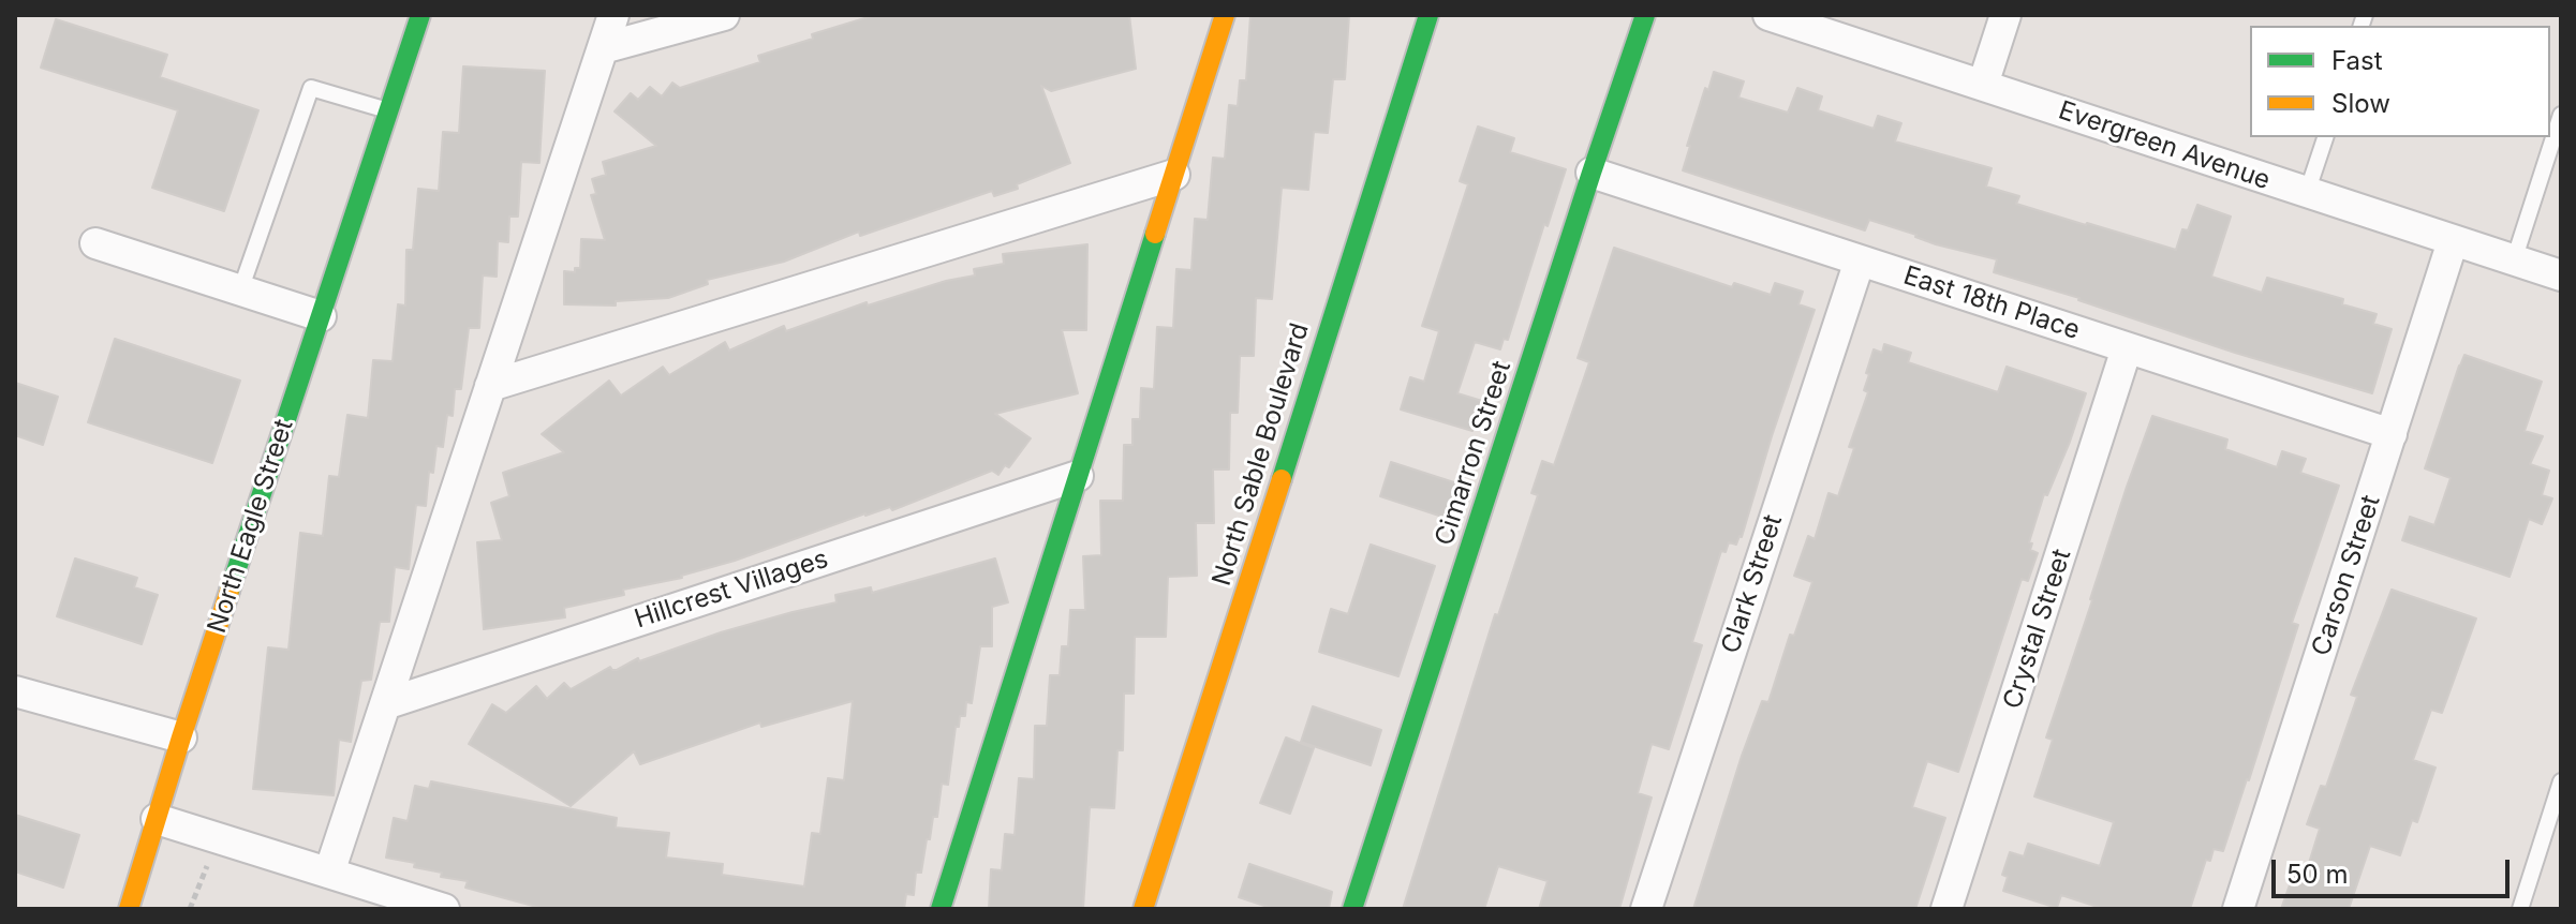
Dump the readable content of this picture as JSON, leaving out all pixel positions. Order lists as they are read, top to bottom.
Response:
{
  "streets": {
    "street": [
      "Evergreen Avenue",
      "East 18th Place",
      "Cimarron Street",
      "North Sable Boulevard",
      "North Eagle Street",
      "Carson Street",
      "Clark Street",
      "Hillcrest Villages",
      "Crystal Street"
    ]
  },
  "crossings": [
    ["Evergreen Avenue", "Carson Street"],
    ["East 18th Place", "Cimarron Street"],
    ["East 18th Place", "Carson Street"],
    ["East 18th Place", "Clark Street"],
    ["East 18th Place", "Crystal Street"]
  ],
  "legend": ["Fast", "Slow"],
  "scale_bar": "50 m"
}
